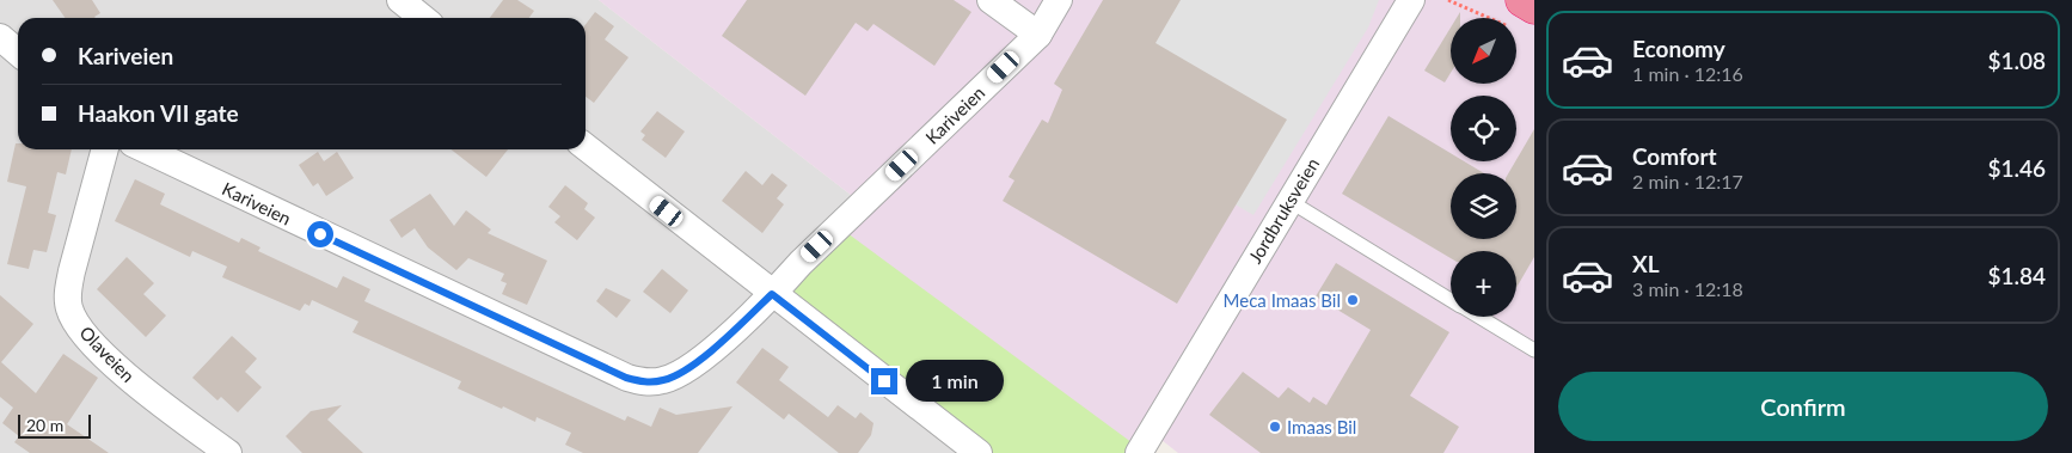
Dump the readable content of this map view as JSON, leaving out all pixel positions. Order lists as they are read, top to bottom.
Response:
{
  "streets": {
    "street": ["Kariveien", "Jordbruksveien", "Olaveien"]
  },
  "places": ["Meca Imaas Bil", "Imaas Bil"],
  "scale_bar": "20 m",
  "north": "bottom left",
  "page": {
    "list": [
      {
        "name": "Economy",
        "note": "1 min · 12:16",
        "value": "$1.08"
      },
      {
        "name": "Comfort",
        "note": "2 min · 12:17",
        "value": "$1.46"
      },
      {
        "name": "XL",
        "note": "3 min · 12:18",
        "value": "$1.84"
      }
    ],
    "map_buttons": "+",
    "banner": ["Kariveien", "Haakon VII gate"],
    "bubble": "1 min",
    "buttons": "Confirm",
    "scale": "20 m"
  }
}
